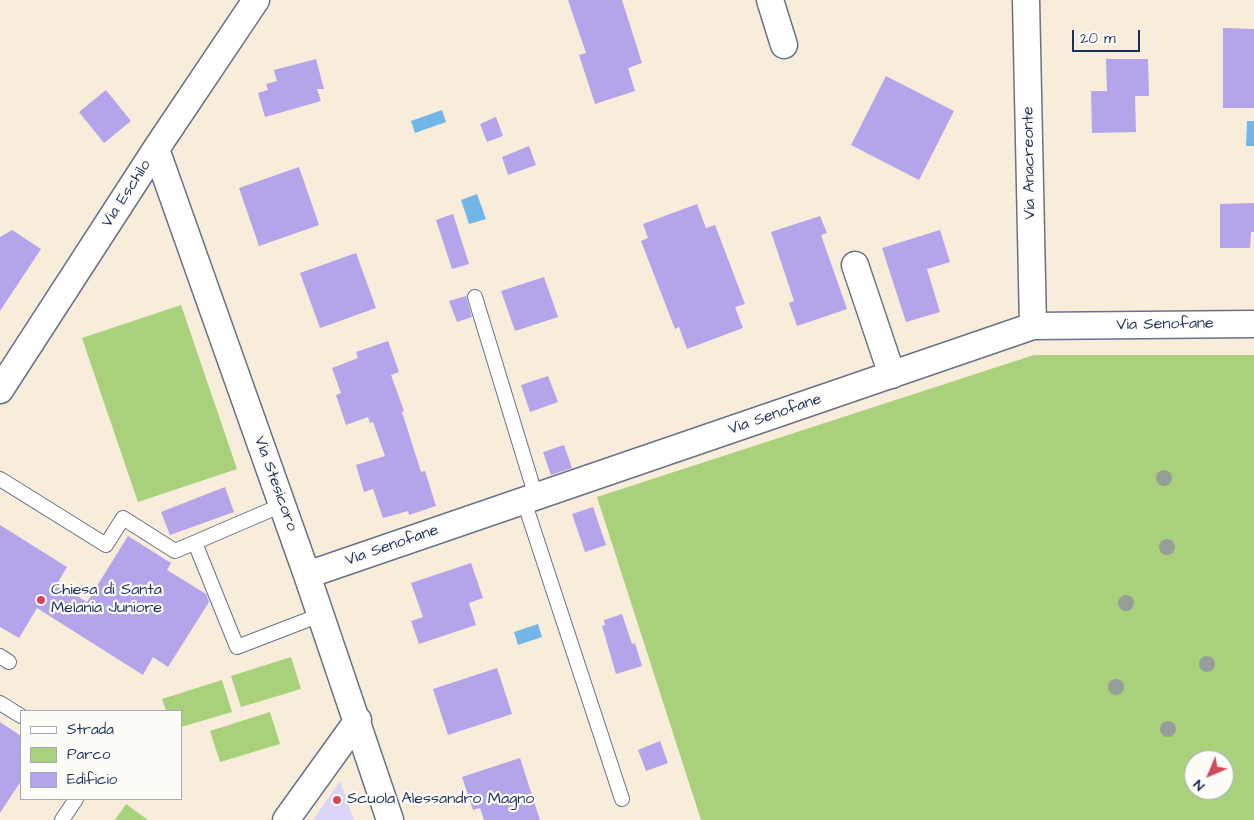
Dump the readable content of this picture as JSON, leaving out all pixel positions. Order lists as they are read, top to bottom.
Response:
{
  "streets": {
    "street": [
      "Via Anacreonte",
      "Via Eschilo",
      "Via Senofane",
      "Via Stesicoro"
    ]
  },
  "crossings": [
    ["Via Anacreonte", "Via Senofane"],
    ["Via Eschilo", "Via Stesicoro"],
    ["Via Senofane", "Via Stesicoro"]
  ],
  "places": ["Chiesa di Santa Melania Juniore", "Scuola Alessandro Magno"],
  "legend": ["Strada", "Parco", "Edificio"],
  "scale_bar": "20 m",
  "north": "bottom left"
}
